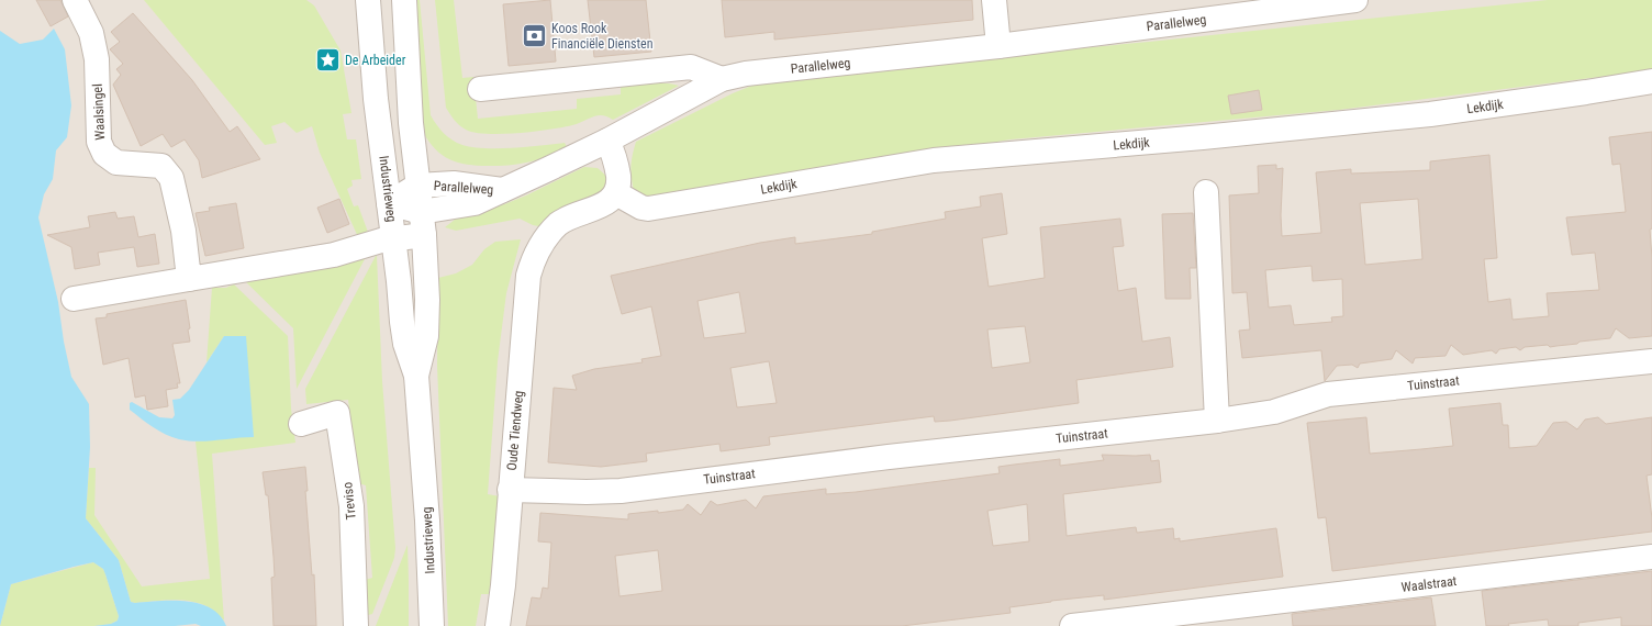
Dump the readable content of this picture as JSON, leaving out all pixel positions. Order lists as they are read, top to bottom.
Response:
{
  "streets": {
    "street": [
      "Parallelweg",
      "Lekdijk",
      "Waalsingel",
      "Industrieweg",
      "Tuinstraat",
      "Oude Tiendweg",
      "Treviso",
      "Waalstraat"
    ]
  },
  "crossings": [
    ["Parallelweg", "Industrieweg"],
    ["Lekdijk", "Oude Tiendweg"],
    ["Tuinstraat", "Oude Tiendweg"]
  ],
  "places": {
    "bank": ["Koos Rook Financiële Diensten"],
    "place": ["De Arbeider"]
  }
}
